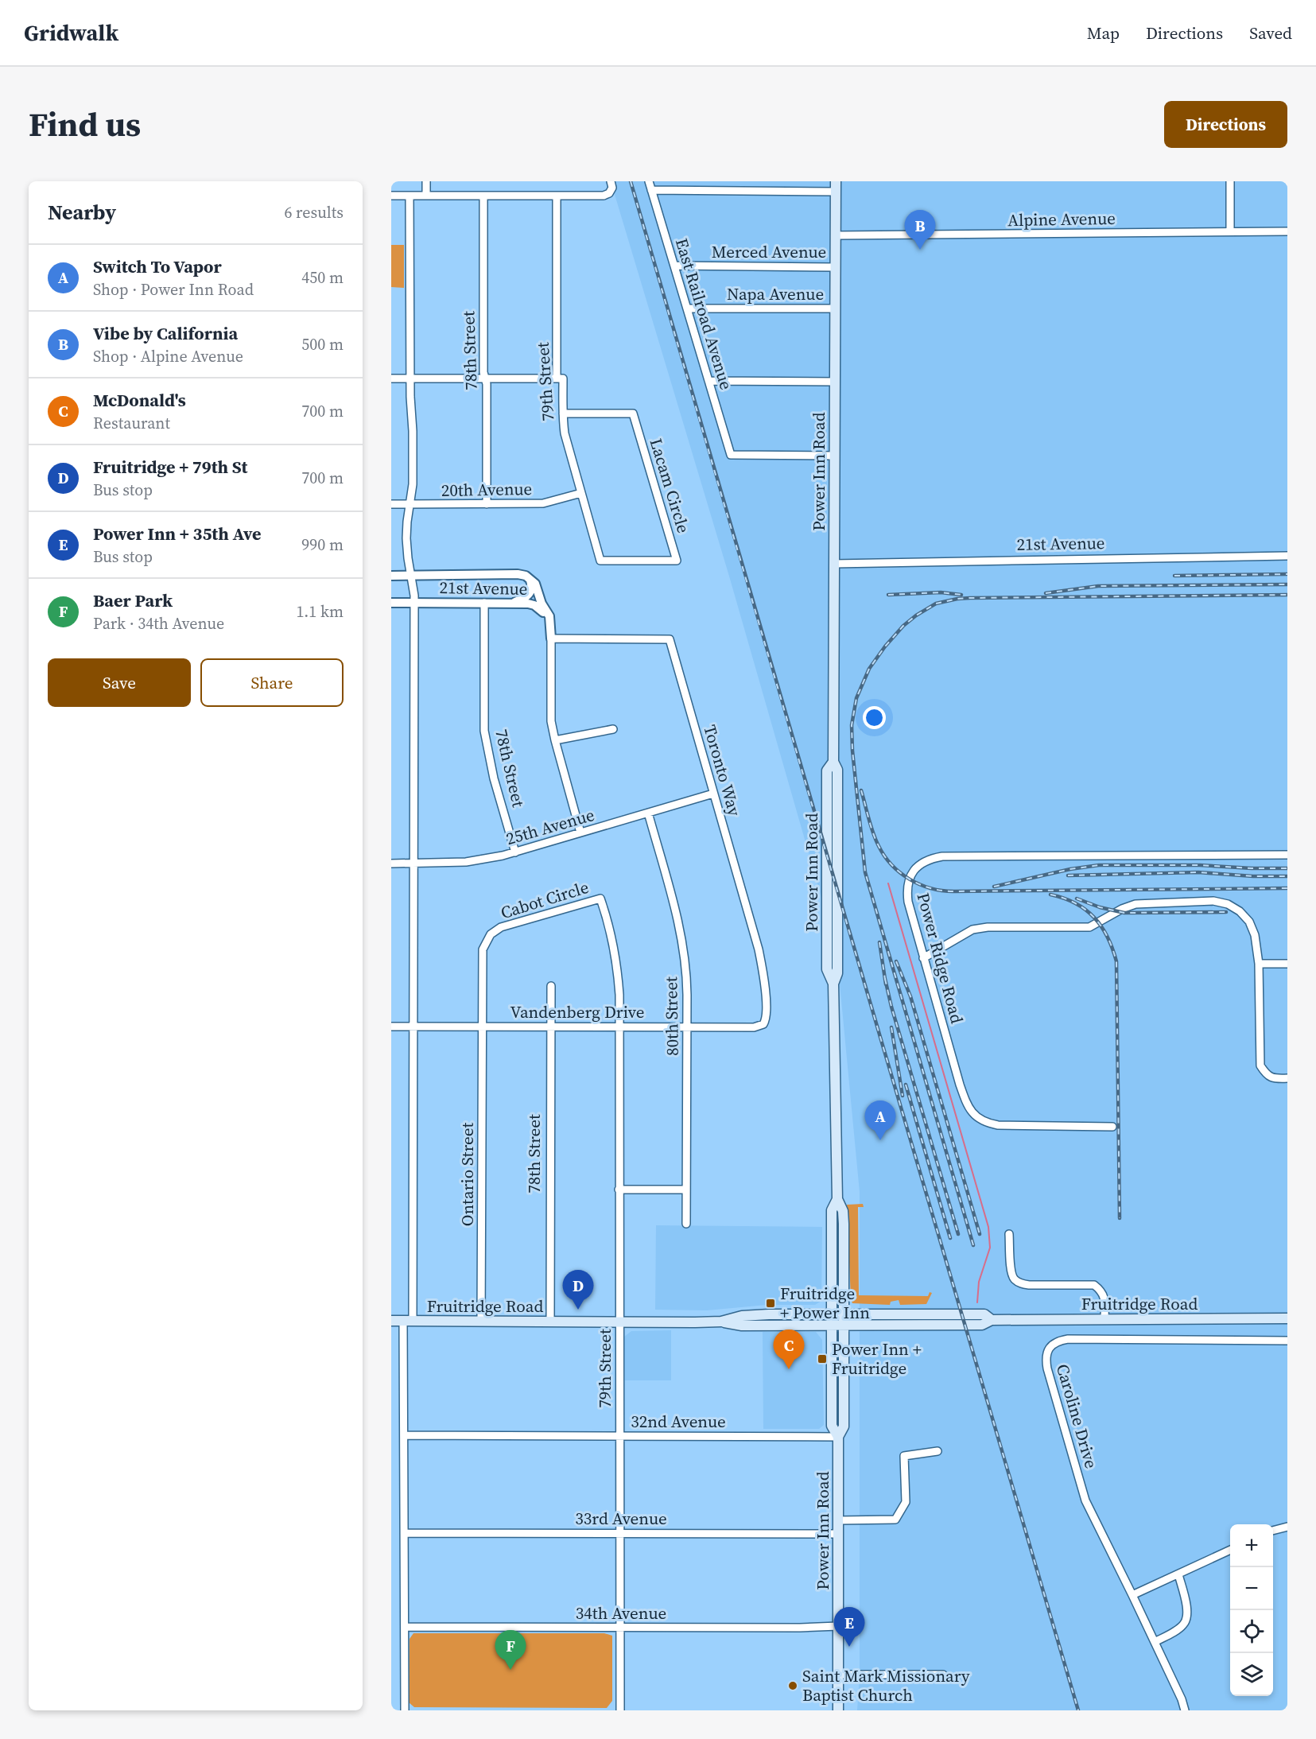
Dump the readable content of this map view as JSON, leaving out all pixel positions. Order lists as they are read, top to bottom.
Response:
{
  "streets": {
    "main road": ["Power Inn Road", "Fruitridge Road"],
    "street": [
      "Alpine Avenue",
      "Merced Avenue",
      "Napa Avenue",
      "East Railroad Avenue",
      "78th Street",
      "79th Street",
      "Lacam Circle",
      "20th Avenue",
      "21st Avenue",
      "Toronto Way",
      "25th Avenue",
      "Cabot Circle",
      "Power Ridge Road",
      "Vandenberg Drive",
      "80th Street",
      "Ontario Street",
      "Caroline Drive",
      "32nd Avenue",
      "33rd Avenue",
      "34th Avenue"
    ]
  },
  "crossings": [
    ["Alpine Avenue", "Power Inn Road"],
    ["Merced Avenue", "East Railroad Avenue"],
    ["Merced Avenue", "Power Inn Road"],
    ["Napa Avenue", "East Railroad Avenue"],
    ["Napa Avenue", "Power Inn Road"],
    ["East Railroad Avenue", "Power Inn Road"],
    ["78th Street", "20th Avenue"],
    ["78th Street", "21st Avenue"],
    ["78th Street", "25th Avenue"],
    ["78th Street", "Vandenberg Drive"],
    ["78th Street", "Fruitridge Road"],
    ["79th Street", "Lacam Circle"],
    ["79th Street", "20th Avenue"],
    ["79th Street", "Cabot Circle"],
    ["79th Street", "Vandenberg Drive"],
    ["79th Street", "Fruitridge Road"],
    ["79th Street", "32nd Avenue"],
    ["79th Street", "33rd Avenue"],
    ["79th Street", "34th Avenue"],
    ["Power Inn Road", "21st Avenue"],
    ["Power Inn Road", "Fruitridge Road"],
    ["Power Inn Road", "32nd Avenue"],
    ["Power Inn Road", "33rd Avenue"],
    ["Power Inn Road", "34th Avenue"],
    ["Toronto Way", "25th Avenue"],
    ["Toronto Way", "Vandenberg Drive"],
    ["25th Avenue", "80th Street"],
    ["Cabot Circle", "Vandenberg Drive"],
    ["Cabot Circle", "Ontario Street"],
    ["Vandenberg Drive", "80th Street"],
    ["Vandenberg Drive", "Ontario Street"],
    ["Ontario Street", "Fruitridge Road"]
  ],
  "places": {
    "transit": ["Fruitridge + Power Inn", "Power Inn + Fruitridge"],
    "other": ["Saint Mark Missionary Baptist Church"]
  },
  "page": {
    "header": "Gridwalk",
    "nav": ["Map", "Directions", "Saved"],
    "title": "Find us",
    "buttons": [
      "Directions",
      ["Save", "Share"]
    ],
    "heading": ["Nearby", "6 results"],
    "pins": [
      "B",
      "A",
      "D",
      "C",
      "E",
      "F"
    ],
    "list": [
      {
        "mark": "A",
        "name": "Switch To Vapor",
        "note": "Shop · Power Inn Road",
        "value": "450 m"
      },
      {
        "mark": "B",
        "name": "Vibe by California",
        "note": "Shop · Alpine Avenue",
        "value": "500 m"
      },
      {
        "mark": "C",
        "name": "McDonald's",
        "note": "Restaurant",
        "value": "700 m"
      },
      {
        "mark": "D",
        "name": "Fruitridge + 79th St",
        "note": "Bus stop",
        "value": "700 m"
      },
      {
        "mark": "E",
        "name": "Power Inn + 35th Ave",
        "note": "Bus stop",
        "value": "990 m"
      },
      {
        "mark": "F",
        "name": "Baer Park",
        "note": "Park · 34th Avenue",
        "value": "1.1 km"
      }
    ],
    "map_buttons": ["+", "−"]
  }
}
